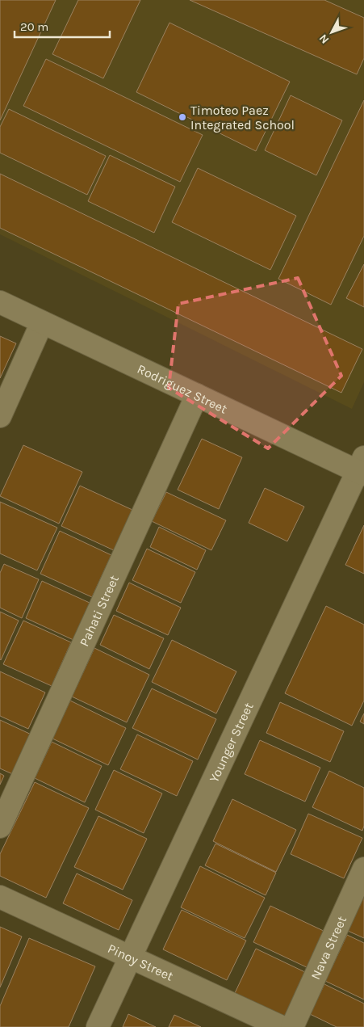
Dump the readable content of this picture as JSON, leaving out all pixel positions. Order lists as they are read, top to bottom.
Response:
{
  "streets": {
    "street": [
      "Rodriguez Street",
      "Pahati Street",
      "Younger Street",
      "Nava Street",
      "Pinoy Street"
    ]
  },
  "crossings": [
    ["Rodriguez Street", "Pahati Street"],
    ["Rodriguez Street", "Younger Street"],
    ["Younger Street", "Pinoy Street"]
  ],
  "places": ["Timoteo Paez Integrated School"],
  "scale_bar": "20 m",
  "north": "bottom left"
}
